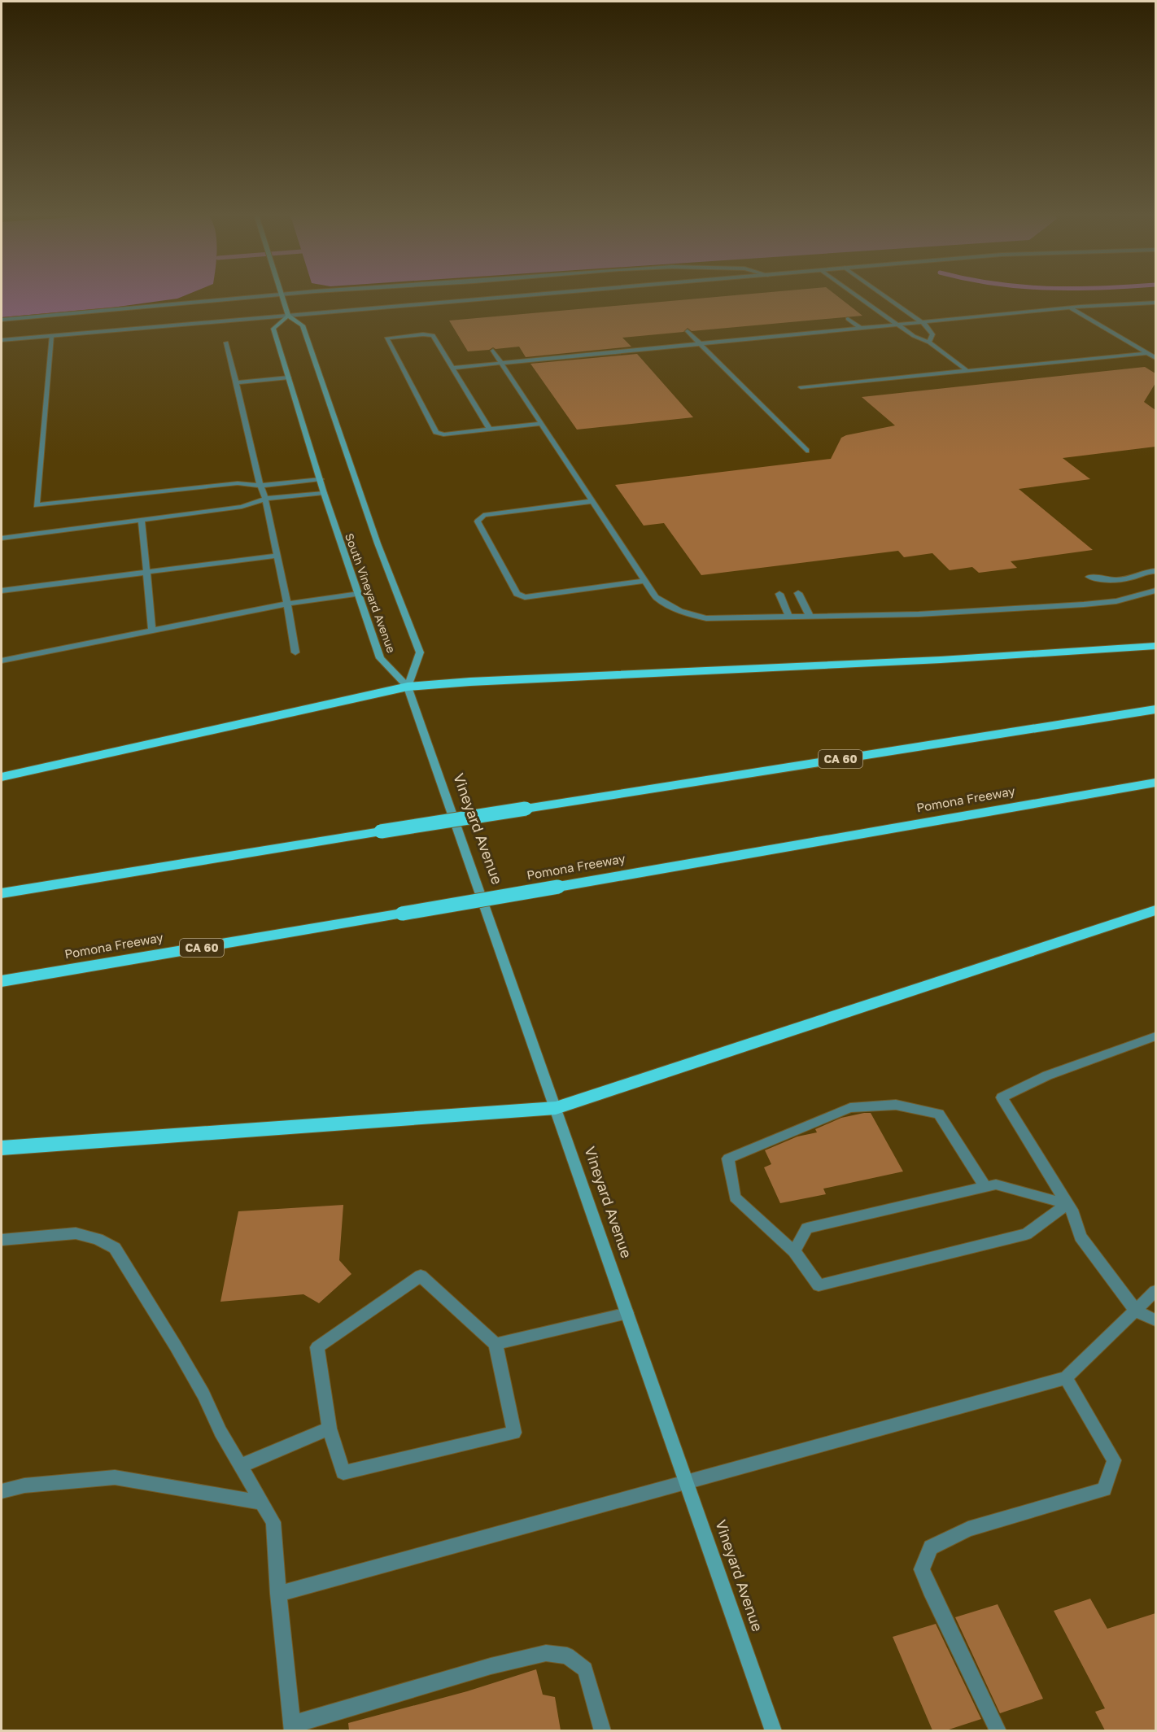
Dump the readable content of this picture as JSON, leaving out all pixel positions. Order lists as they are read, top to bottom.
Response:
{
  "streets": {
    "highway": ["CA 60", "Pomona Freeway"],
    "main road": ["South Vineyard Avenue", "Vineyard Avenue"]
  },
  "crossings": [
    ["South Vineyard Avenue", "Vineyard Avenue"]
  ]
}
